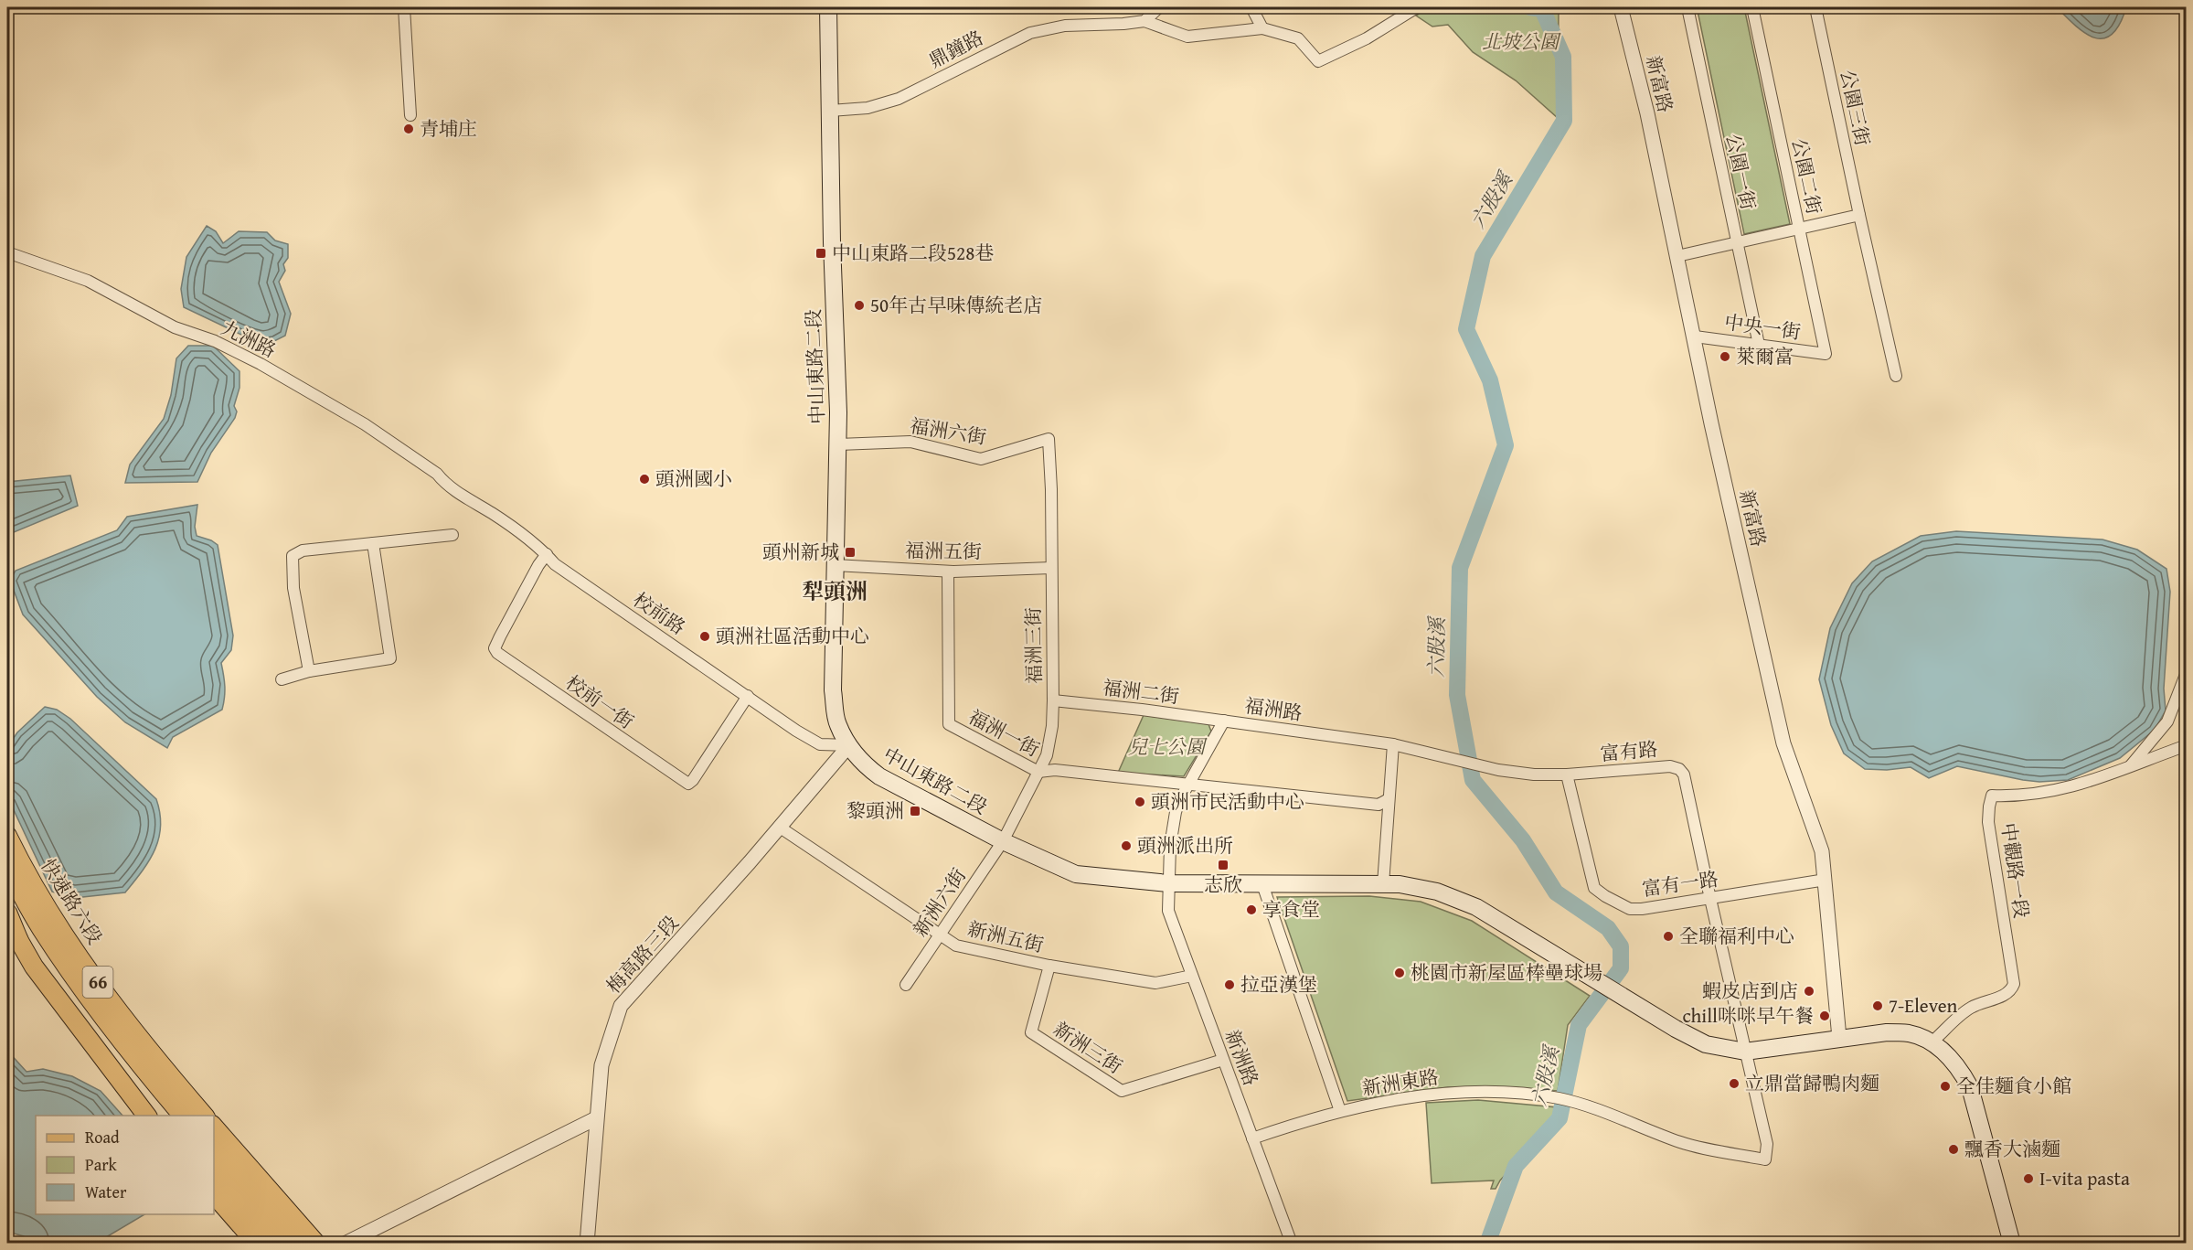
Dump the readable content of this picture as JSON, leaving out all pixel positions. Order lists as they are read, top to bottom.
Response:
{
  "streets": {
    "highway": ["66"],
    "main road": ["中山東路二段", "快速路六段"],
    "street": [
      "鼎鐘路",
      "新富路",
      "公園三街",
      "公園一街",
      "公園二街",
      "中央一街",
      "九洲路",
      "福洲六街",
      "福洲五街",
      "校前路",
      "福洲三街",
      "福洲二街",
      "校前一街",
      "福洲路",
      "福洲一街",
      "富有路",
      "中觀路一段",
      "富有一路",
      "新洲六街",
      "新洲五街",
      "梅高路三段",
      "新洲三街",
      "新洲路",
      "新洲東路"
    ]
  },
  "crossings": [
    ["鼎鐘路", "中山東路二段"],
    ["新富路", "中央一街"],
    ["新富路", "中山東路二段"],
    ["新富路", "富有一路"],
    ["公園一街", "中央一街"],
    ["公園二街", "中央一街"],
    ["九洲路", "校前路"],
    ["中山東路二段", "福洲六街"],
    ["中山東路二段", "福洲五街"],
    ["中山東路二段", "校前路"],
    ["中山東路二段", "福洲三街"],
    ["中山東路二段", "福洲路"],
    ["中山東路二段", "富有路"],
    ["中山東路二段", "中觀路一段"],
    ["中山東路二段", "新洲六街"],
    ["中山東路二段", "梅高路三段"],
    ["中山東路二段", "新洲路"],
    ["福洲六街", "福洲三街"],
    ["福洲五街", "福洲三街"],
    ["福洲五街", "福洲一街"],
    ["校前路", "校前一街"],
    ["校前路", "梅高路三段"],
    ["福洲三街", "福洲二街"],
    ["福洲三街", "福洲一街"],
    ["福洲三街", "新洲六街"],
    ["福洲二街", "福洲路"],
    ["福洲路", "福洲一街"],
    ["福洲路", "富有路"],
    ["福洲路", "新洲路"],
    ["富有路", "富有一路"],
    ["富有路", "新洲東路"],
    ["新洲六街", "新洲五街"],
    ["新洲五街", "梅高路三段"],
    ["新洲五街", "新洲三街"],
    ["新洲五街", "新洲路"],
    ["新洲三街", "新洲路"],
    ["新洲路", "新洲東路"]
  ],
  "districts": ["犁頭洲"],
  "water": ["六股溪"],
  "parks": ["北坡公園", "兒七公園"],
  "places": {
    "other": [
      "青埔庄",
      "50年古早味傳統老店",
      "萊爾富",
      "頭洲國小",
      "頭洲社區活動中心",
      "頭洲市民活動中心",
      "頭洲派出所",
      "享食堂",
      "全聯福利中心",
      "桃園市新屋區棒壘球場",
      "拉亞漢堡",
      "蝦皮店到店",
      "7-Eleven",
      "chill咪咪早午餐",
      "立鼎當歸鴨肉麵",
      "全佳麵食小館",
      "飄香大滷麵",
      "I-vita pasta"
    ],
    "transit": [
      "中山東路二段528巷",
      "頭州新城",
      "黎頭洲",
      "志欣"
    ]
  },
  "legend": ["Road", "Park", "Water"]
}
